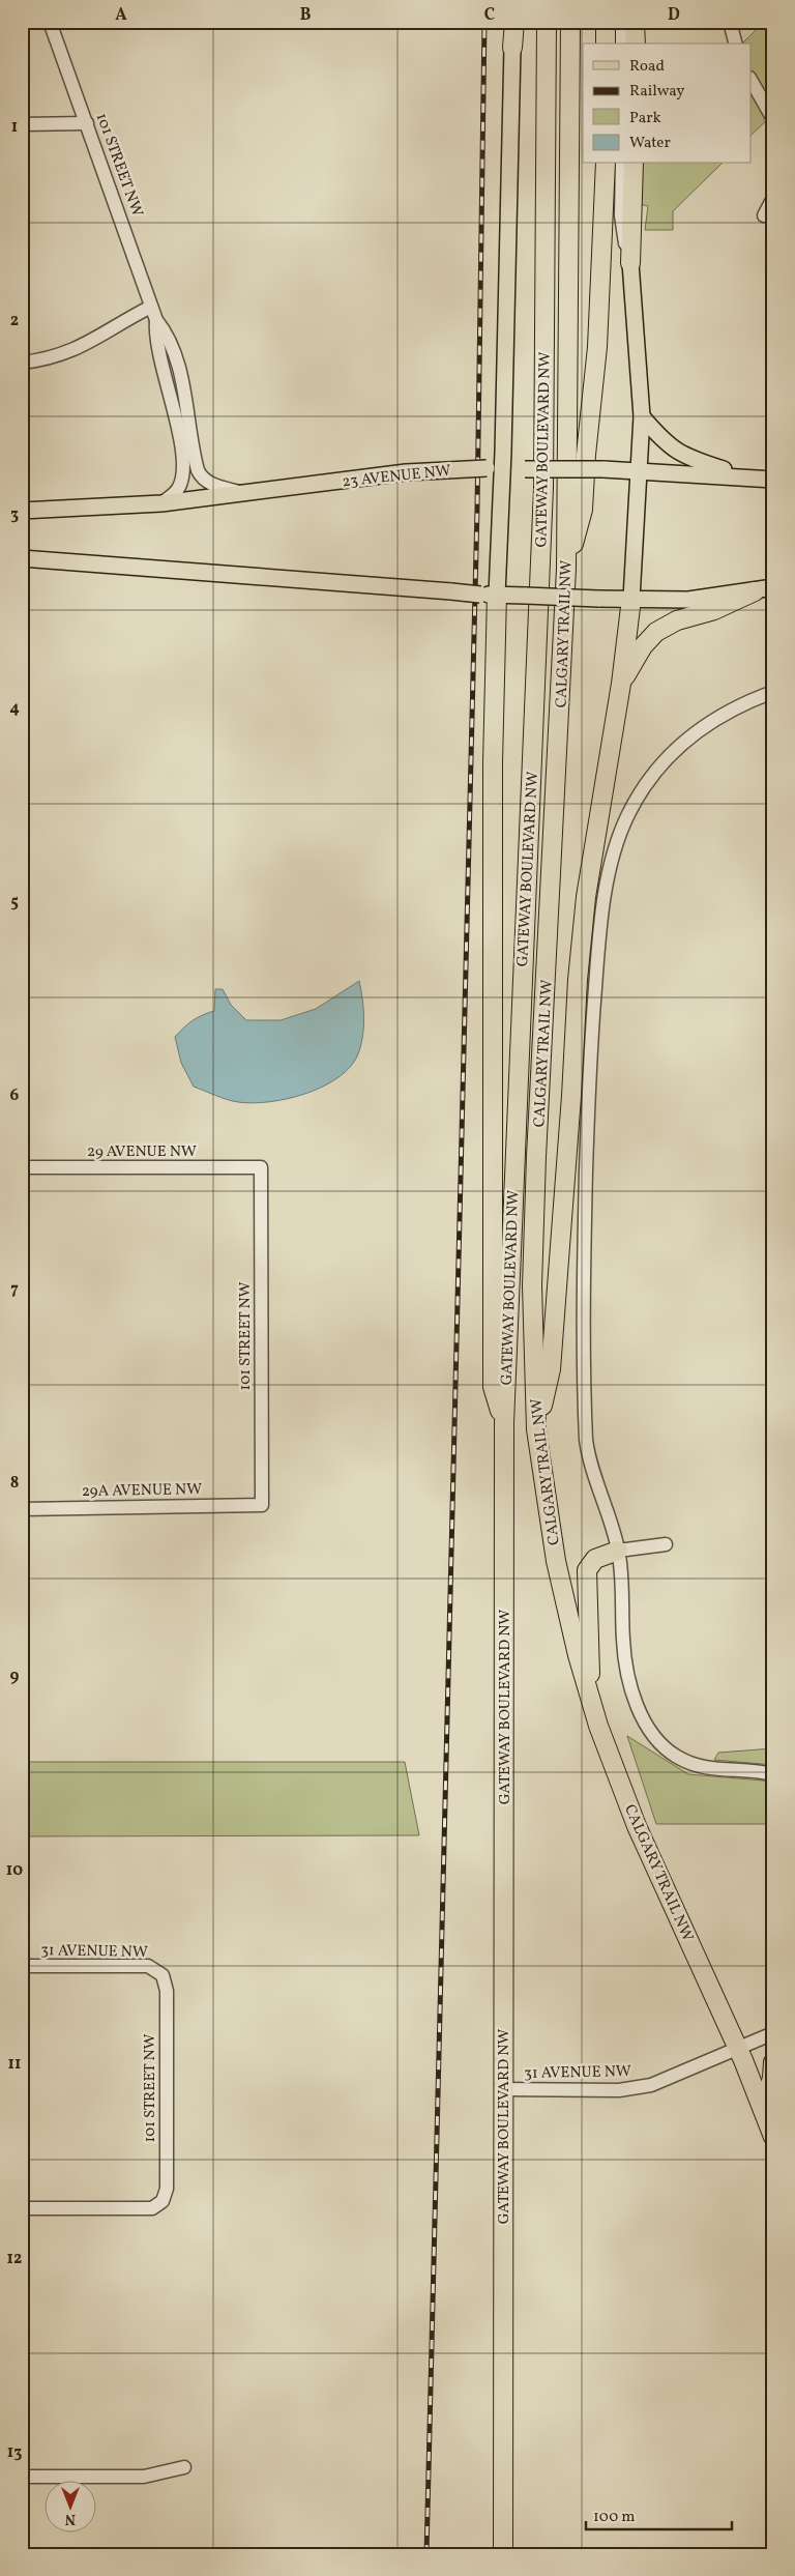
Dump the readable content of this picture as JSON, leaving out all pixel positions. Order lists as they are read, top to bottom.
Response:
{
  "streets": {
    "highway": ["GATEWAY BOULEVARD NW", "CALGARY TRAIL NW"],
    "main road": ["23 AVENUE NW"],
    "street": [
      "101 STREET NW",
      "29 AVENUE NW",
      "29A AVENUE NW",
      "31 AVENUE NW"
    ]
  },
  "crossings": [
    ["101 STREET NW", "23 AVENUE NW"],
    ["101 STREET NW", "29 AVENUE NW"],
    ["101 STREET NW", "29A AVENUE NW"],
    ["101 STREET NW", "31 AVENUE NW"],
    ["GATEWAY BOULEVARD NW", "31 AVENUE NW"],
    ["CALGARY TRAIL NW", "31 AVENUE NW"]
  ],
  "legend": [
    "Road",
    "Railway",
    "Park",
    "Water"
  ],
  "scale_bar": "100 m",
  "north": "bottom",
  "grid": {
    "columns": [
      "A",
      "B",
      "C",
      "D"
    ],
    "rows": [
      "1",
      "2",
      "3",
      "4",
      "5",
      "6",
      "7",
      "8",
      "9",
      "10",
      "11",
      "12",
      "13"
    ]
  }
}
